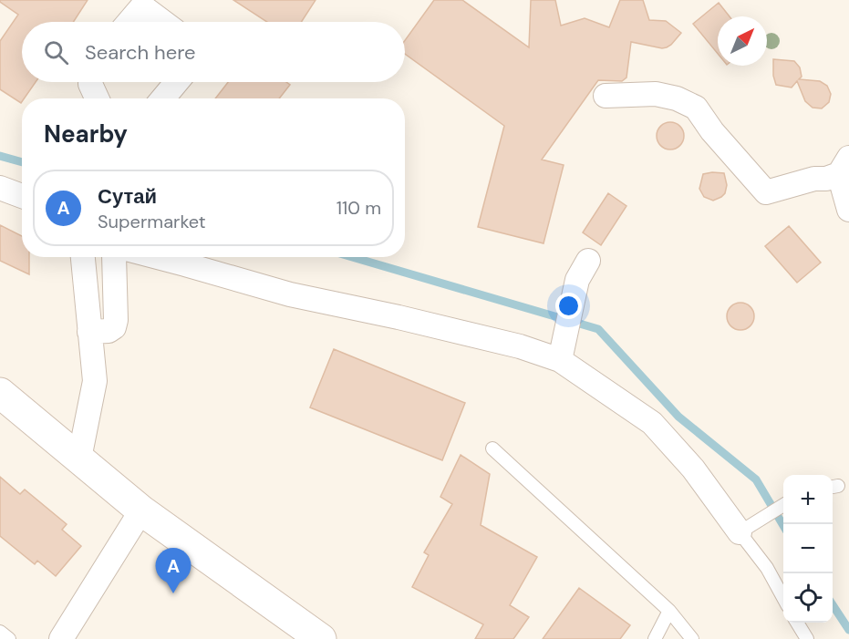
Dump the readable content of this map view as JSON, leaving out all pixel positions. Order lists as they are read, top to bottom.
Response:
{
  "north": "top right",
  "page": {
    "search": "Search here",
    "heading": "Nearby",
    "list": [
      {
        "mark": "A",
        "name": "Сутай",
        "note": "Supermarket",
        "value": "110 m"
      }
    ],
    "map_buttons": ["+", "−"],
    "pins": "A"
  }
}
